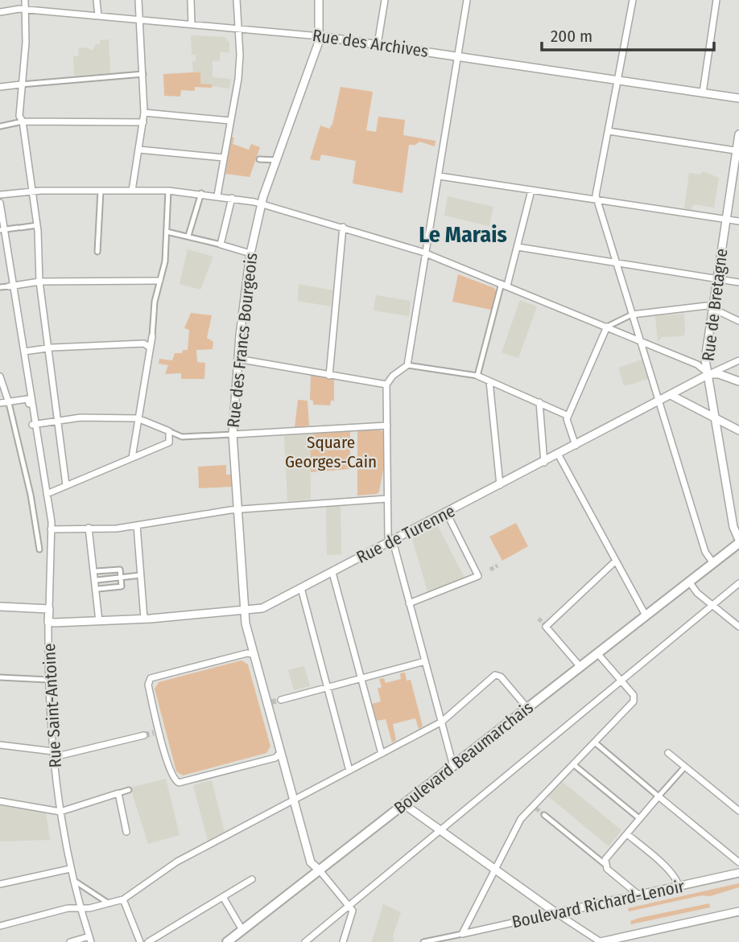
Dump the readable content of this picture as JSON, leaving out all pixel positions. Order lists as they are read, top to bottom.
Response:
{
  "streets": {
    "main road": ["Boulevard Beaumarchais"],
    "street": [
      "Rue des Archives",
      "Rue de Bretagne",
      "Rue des Francs Bourgeois",
      "Rue de Turenne",
      "Rue Saint-Antoine",
      "Boulevard Richard-Lenoir"
    ]
  },
  "crossings": [
    ["Rue des Archives", "Rue des Francs Bourgeois"],
    ["Rue de Bretagne", "Rue de Turenne"],
    ["Rue de Bretagne", "Boulevard Beaumarchais"],
    ["Rue des Francs Bourgeois", "Rue de Turenne"],
    ["Rue des Francs Bourgeois", "Boulevard Beaumarchais"],
    ["Rue de Turenne", "Rue Saint-Antoine"]
  ],
  "districts": ["Le Marais"],
  "parks": ["Square Georges-Cain"],
  "scale_bar": "200 m"
}
